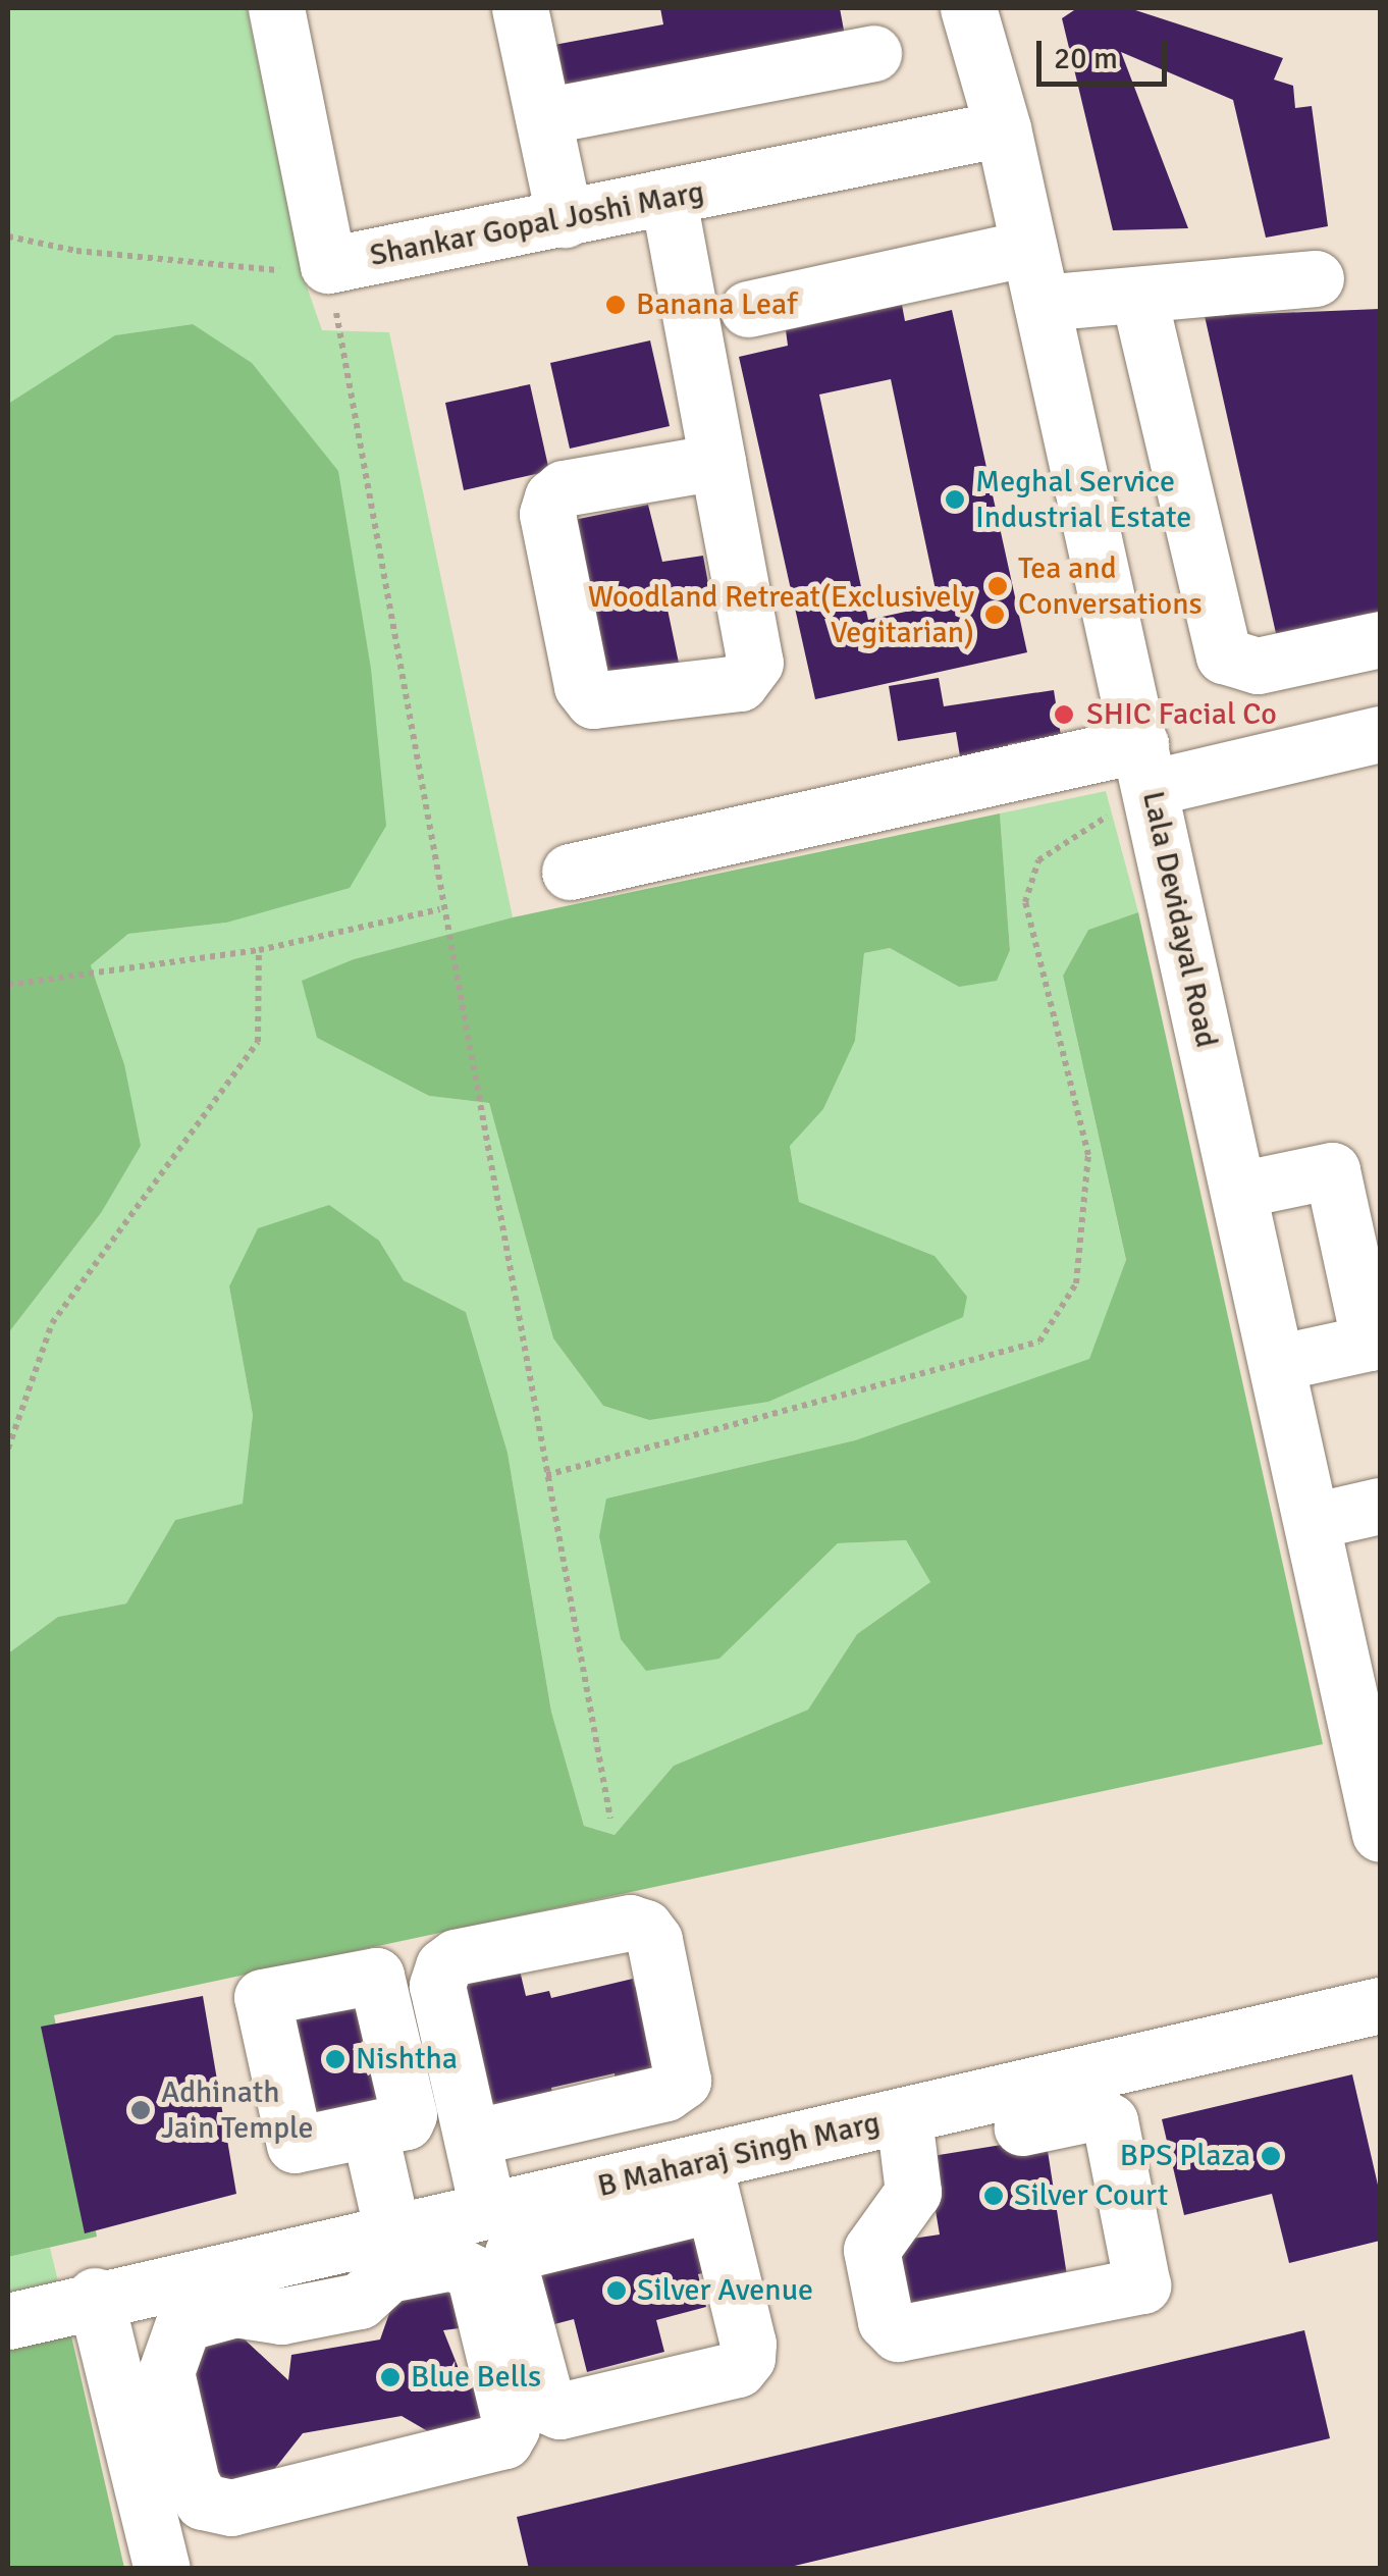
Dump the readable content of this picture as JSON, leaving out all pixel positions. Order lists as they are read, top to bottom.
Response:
{
  "streets": {
    "street": ["Shankar Gopal Joshi Marg", "Lala Devidayal Road", "B Maharaj Singh Marg"]
  },
  "crossings": [
    ["Shankar Gopal Joshi Marg", "Lala Devidayal Road"]
  ],
  "places": [
    "Banana Leaf",
    "Meghal Service Industrial Estate",
    "Tea and Conversations",
    "Woodland Retreat(Exclusively Vegitarian)",
    "SHIC Facial Co",
    "Nishtha",
    "Adhinath Jain Temple",
    "BPS Plaza",
    "Silver Court",
    "Silver Avenue",
    "Blue Bells"
  ],
  "scale_bar": "20 m"
}
